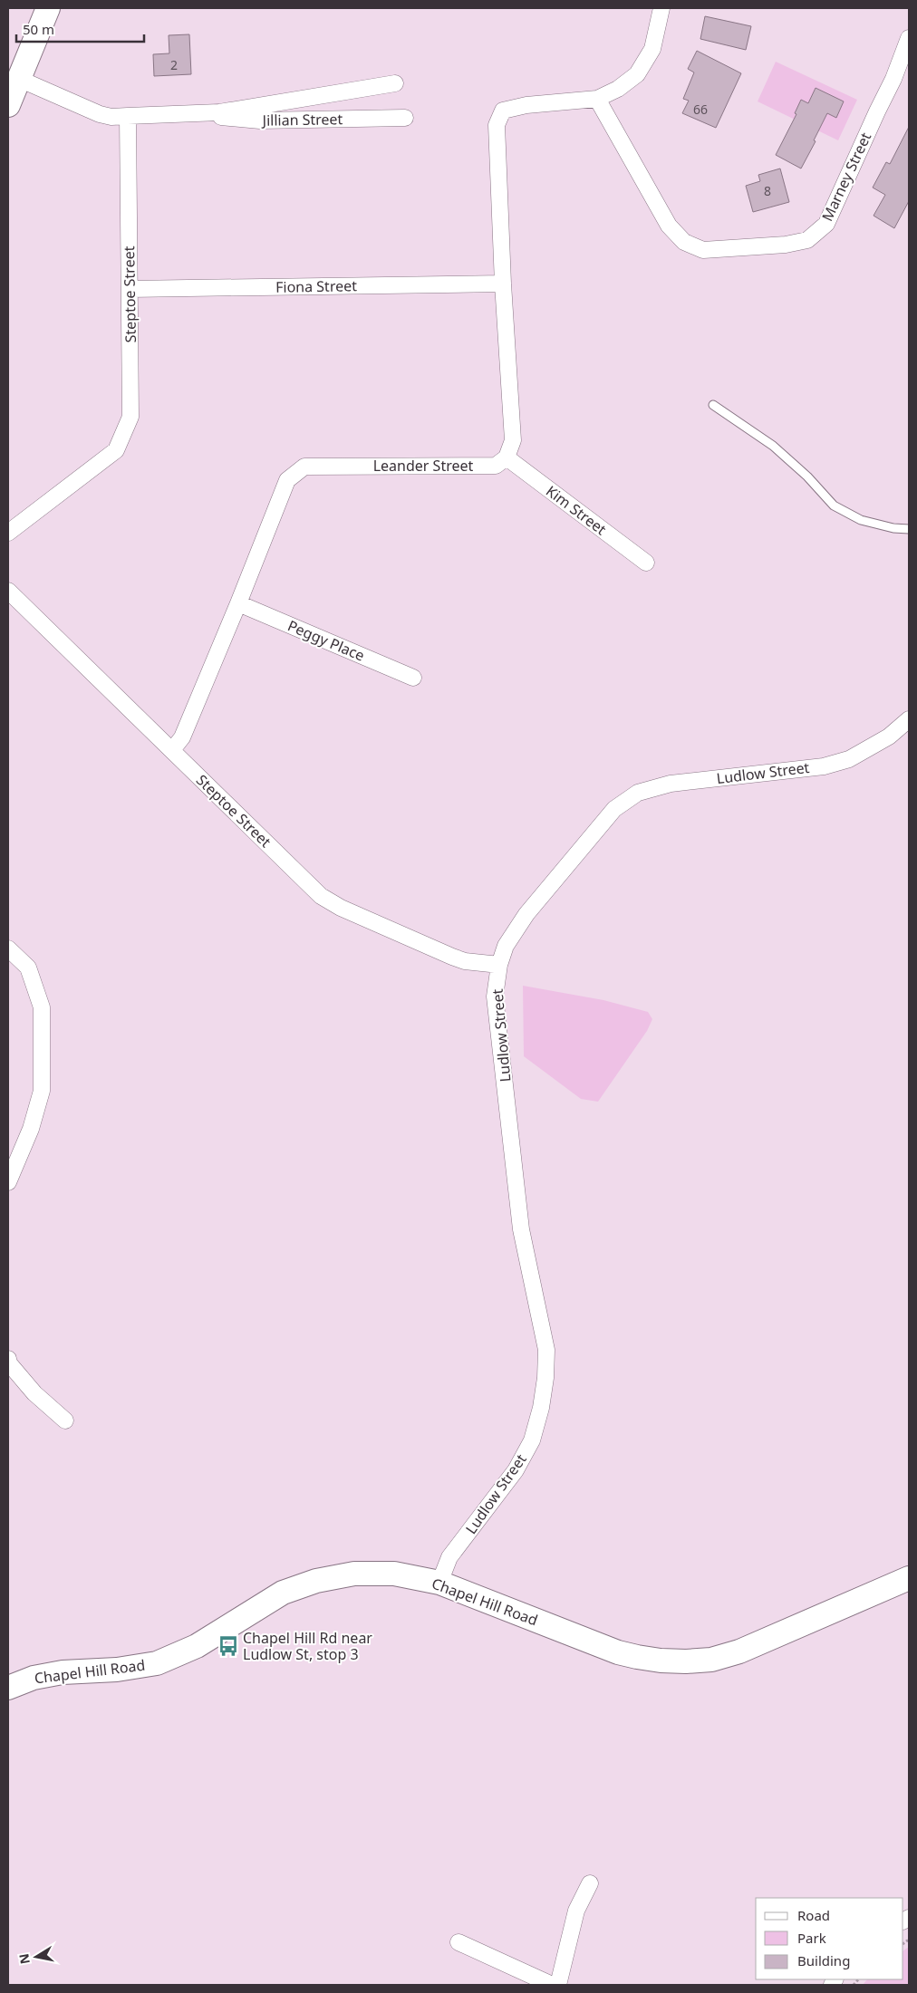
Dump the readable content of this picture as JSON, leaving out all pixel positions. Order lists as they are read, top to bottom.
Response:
{
  "streets": {
    "main road": ["Chapel Hill Road"],
    "street": [
      "Jillian Street",
      "Marney Street",
      "Fiona Street",
      "Steptoe Street",
      "Leander Street",
      "Kim Street",
      "Peggy Place",
      "Ludlow Street"
    ]
  },
  "crossings": [
    ["Jillian Street", "Steptoe Street"],
    ["Fiona Street", "Steptoe Street"],
    ["Steptoe Street", "Leander Street"],
    ["Steptoe Street", "Ludlow Street"],
    ["Leander Street", "Kim Street"],
    ["Leander Street", "Peggy Place"],
    ["Ludlow Street", "Chapel Hill Road"]
  ],
  "places": {
    "bus stop": ["Chapel Hill Rd near Ludlow St, stop 3"]
  },
  "house_numbers": ["2", "66", "8"],
  "legend": ["Road", "Park", "Building"],
  "scale_bar": "50 m",
  "north": "left"
}
